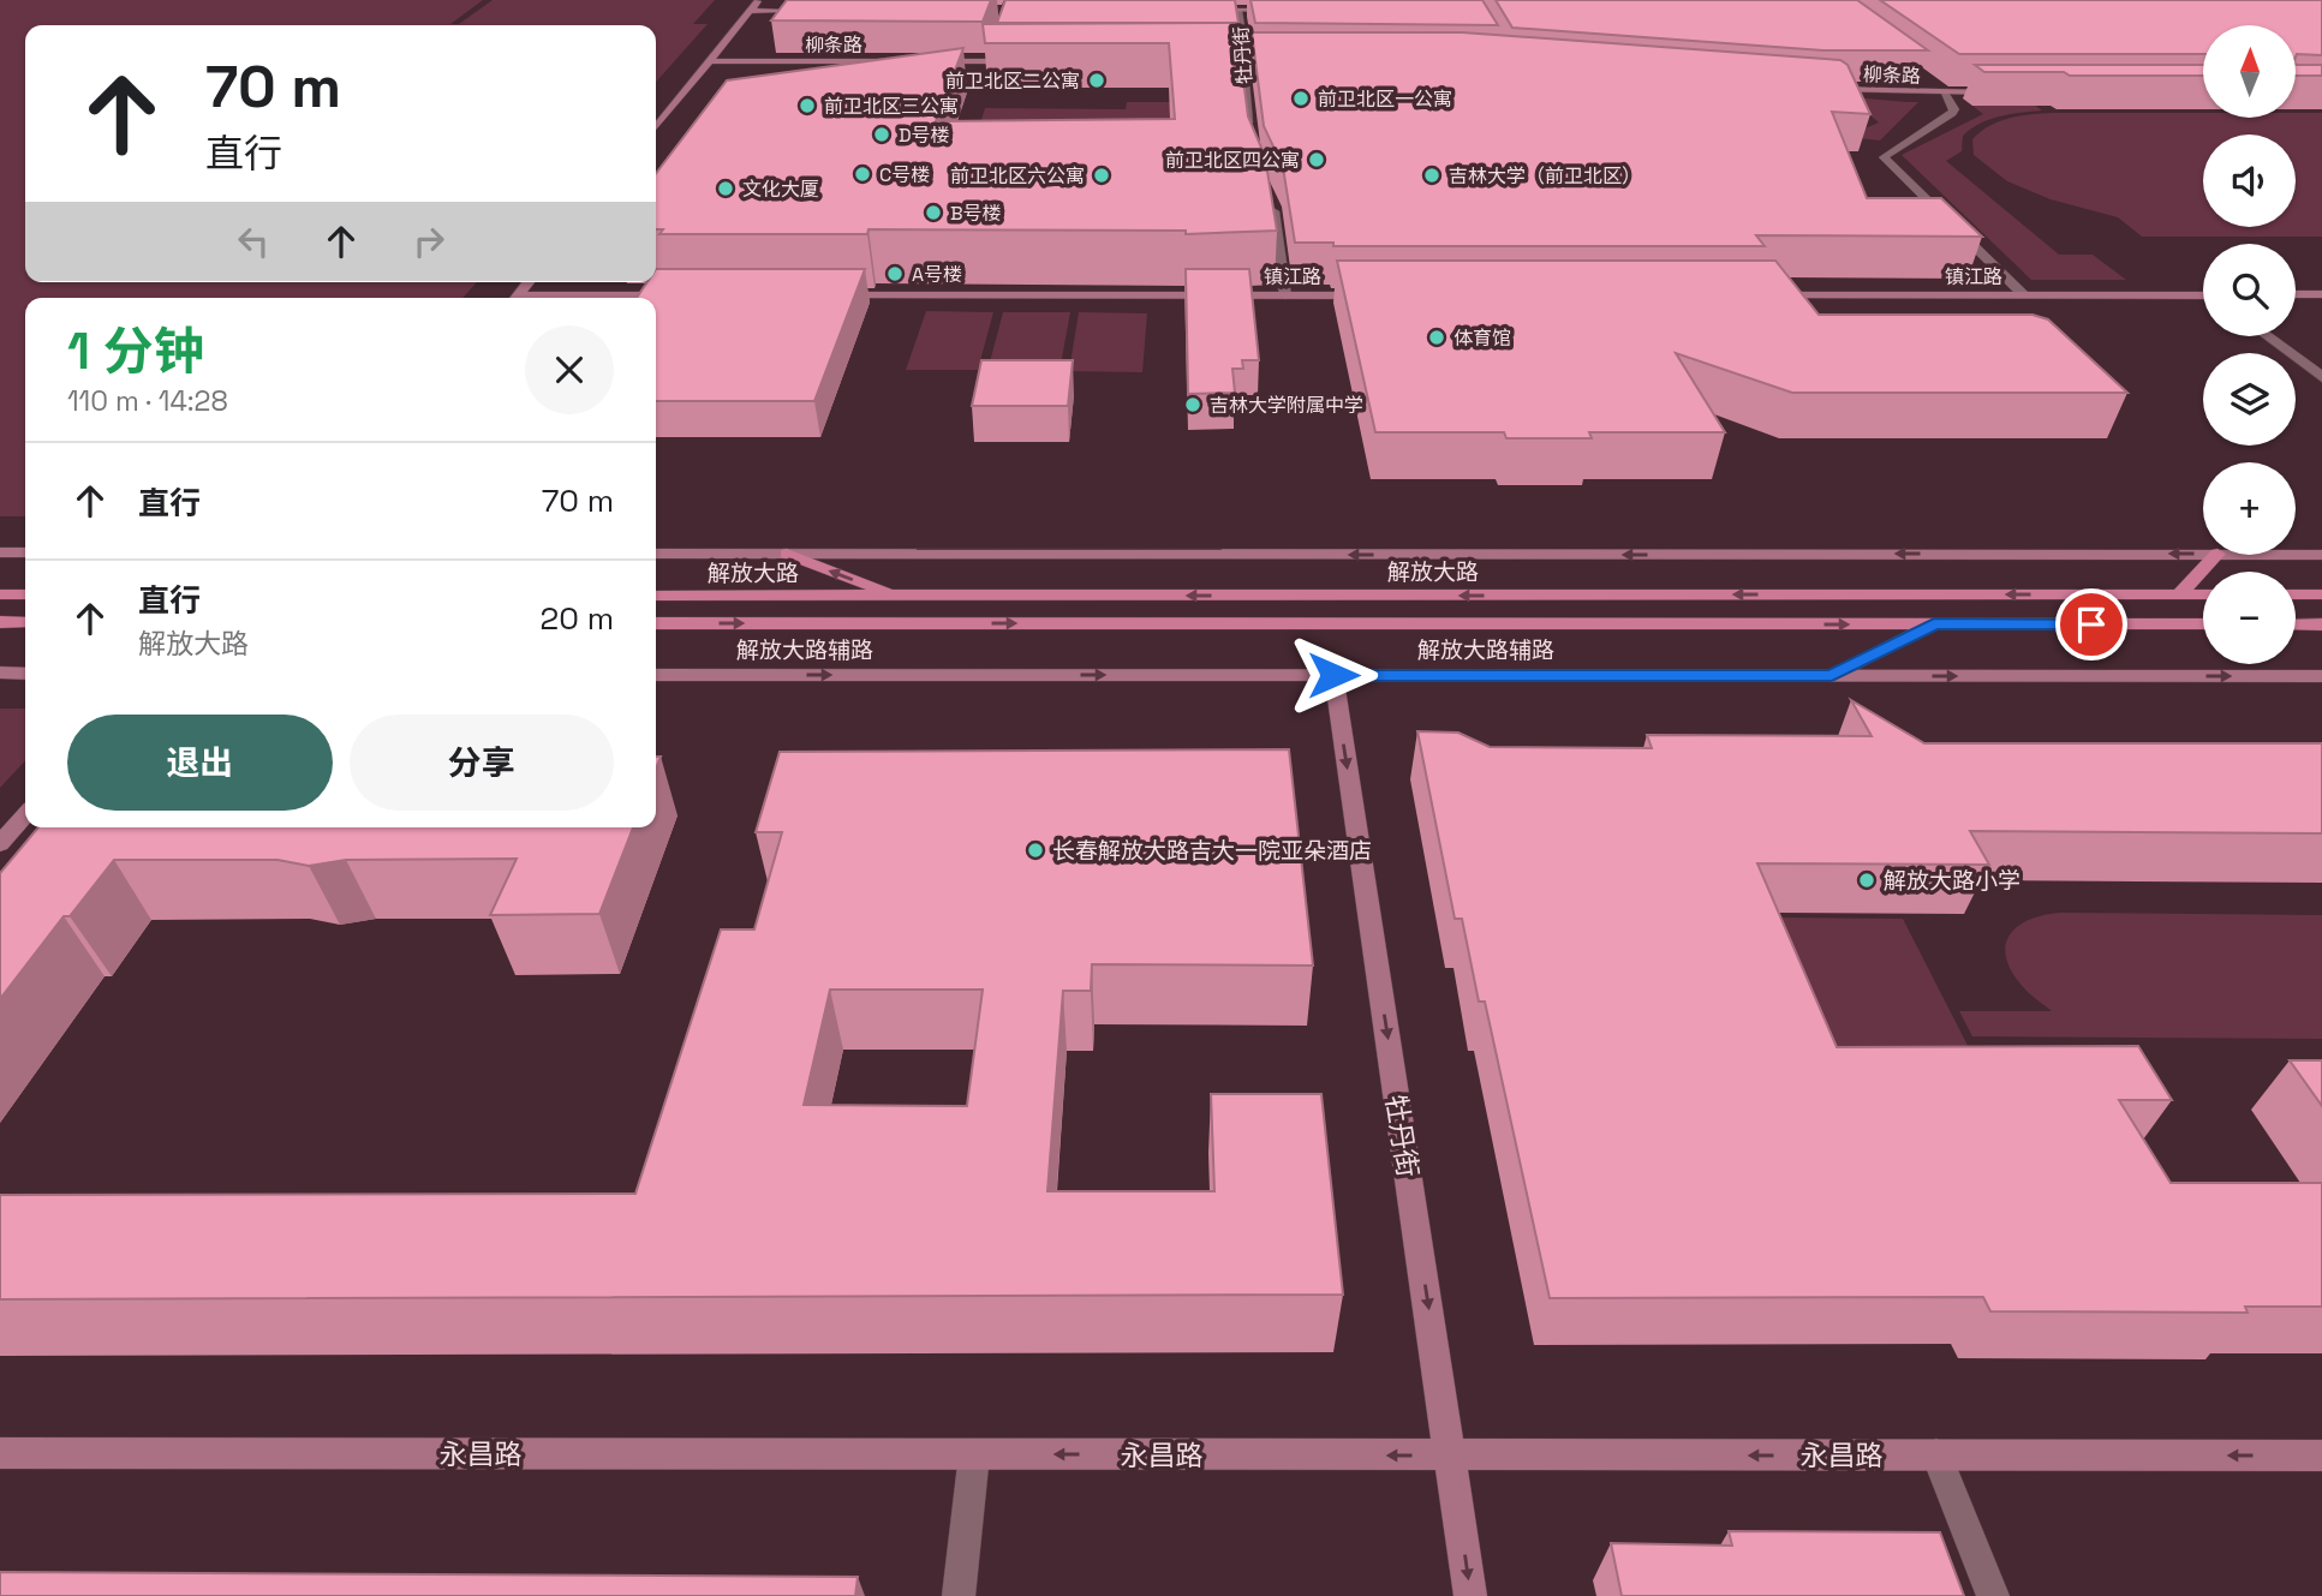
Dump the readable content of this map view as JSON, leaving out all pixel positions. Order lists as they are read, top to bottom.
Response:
{
  "streets": {
    "main road": ["解放大路"],
    "street": [
      "柳条路",
      "牡丹街",
      "镇江路",
      "解放大路辅路",
      "永昌路"
    ]
  },
  "crossings": [
    ["牡丹街", "解放大路辅路"],
    ["牡丹街", "永昌路"]
  ],
  "one_way": ["牡丹街", "永昌路"],
  "places": [
    "前卫北区二公寓",
    "前卫北区一公寓",
    "前卫北区三公寓",
    "D号楼",
    "前卫北区四公寓",
    "C号楼",
    "前卫北区六公寓",
    "吉林大学（前卫北区）",
    "文化大厦",
    "B号楼",
    "A号楼",
    "体育馆",
    "吉林大学附属中学",
    "长春解放大路吉大一院亚朵酒店",
    "解放大路小学"
  ],
  "north": "top",
  "page": {
    "map_buttons": ["+", "−"],
    "turn": ["70 m", "直行"],
    "heading": ["1 分钟", "110 m · 14:28"],
    "list": [
      {
        "name": "直行",
        "value": "70 m"
      },
      {
        "name": "直行",
        "note": "解放大路",
        "value": "20 m"
      }
    ],
    "buttons": ["退出", "分享"]
  }
}
